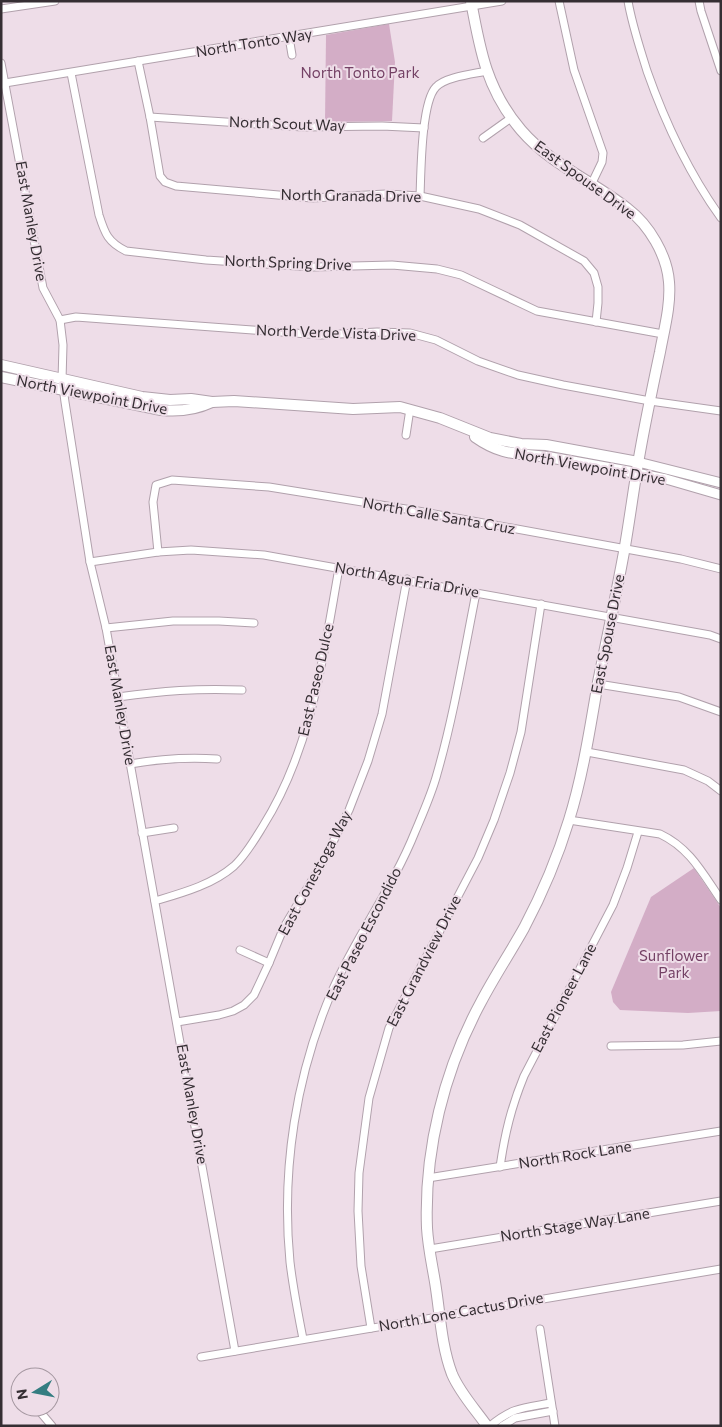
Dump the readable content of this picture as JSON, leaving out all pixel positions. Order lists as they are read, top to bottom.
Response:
{
  "streets": {
    "main road": ["East Spouse Drive", "North Viewpoint Drive"],
    "street": [
      "North Tonto Way",
      "North Scout Way",
      "North Granada Drive",
      "East Manley Drive",
      "North Spring Drive",
      "North Verde Vista Drive",
      "North Calle Santa Cruz",
      "North Agua Fria Drive",
      "East Paseo Dulce",
      "East Conestoga Way",
      "East Paseo Escondido",
      "East Grandview Drive",
      "East Pioneer Lane",
      "North Rock Lane",
      "North Stage Way Lane",
      "North Lone Cactus Drive"
    ]
  },
  "crossings": [
    ["North Tonto Way", "East Spouse Drive"],
    ["North Tonto Way", "North Granada Drive"],
    ["North Tonto Way", "East Manley Drive"],
    ["North Tonto Way", "North Spring Drive"],
    ["North Scout Way", "North Granada Drive"],
    ["East Spouse Drive", "North Spring Drive"],
    ["East Spouse Drive", "North Verde Vista Drive"],
    ["East Spouse Drive", "North Viewpoint Drive"],
    ["East Spouse Drive", "North Calle Santa Cruz"],
    ["East Spouse Drive", "North Agua Fria Drive"],
    ["East Spouse Drive", "North Rock Lane"],
    ["East Spouse Drive", "North Stage Way Lane"],
    ["East Spouse Drive", "North Lone Cactus Drive"],
    ["North Granada Drive", "North Spring Drive"],
    ["East Manley Drive", "North Verde Vista Drive"],
    ["East Manley Drive", "North Viewpoint Drive"],
    ["East Manley Drive", "North Agua Fria Drive"],
    ["East Manley Drive", "East Paseo Dulce"],
    ["East Manley Drive", "East Conestoga Way"],
    ["East Manley Drive", "North Lone Cactus Drive"],
    ["North Calle Santa Cruz", "North Agua Fria Drive"],
    ["North Agua Fria Drive", "East Paseo Dulce"],
    ["North Agua Fria Drive", "East Conestoga Way"],
    ["North Agua Fria Drive", "East Paseo Escondido"],
    ["North Agua Fria Drive", "East Grandview Drive"],
    ["East Paseo Escondido", "North Lone Cactus Drive"],
    ["East Grandview Drive", "North Lone Cactus Drive"],
    ["East Pioneer Lane", "North Rock Lane"]
  ],
  "parks": ["North Tonto Park", "Sunflower Park"],
  "north": "left"
}
